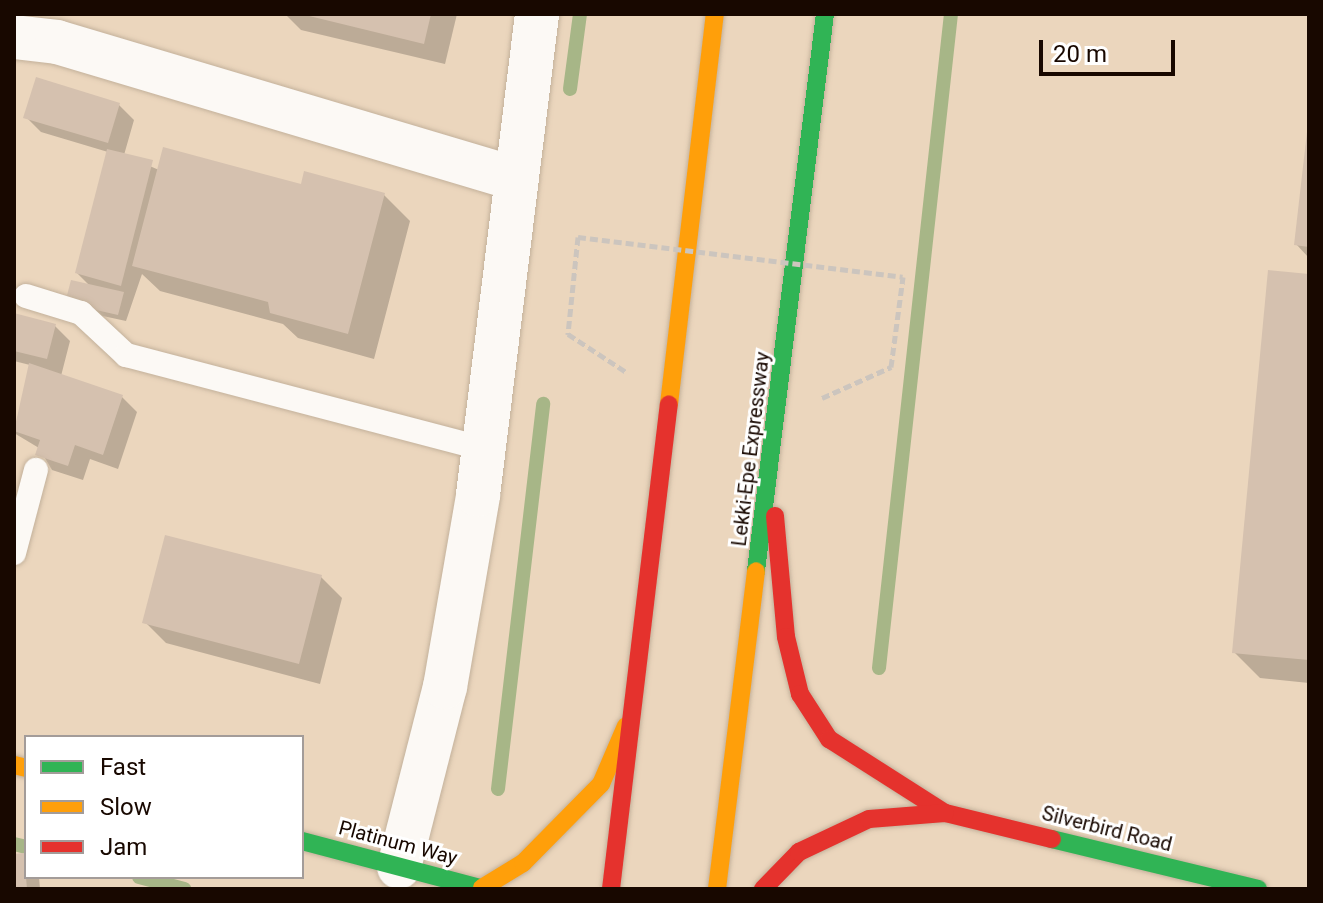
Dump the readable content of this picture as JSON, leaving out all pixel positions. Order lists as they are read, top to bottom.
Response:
{
  "streets": {
    "main road": ["Lekki-Epe Expressway", "Silverbird Road", "Platinum Way"]
  },
  "legend": ["Fast", "Slow", "Jam"],
  "scale_bar": "20 m"
}
